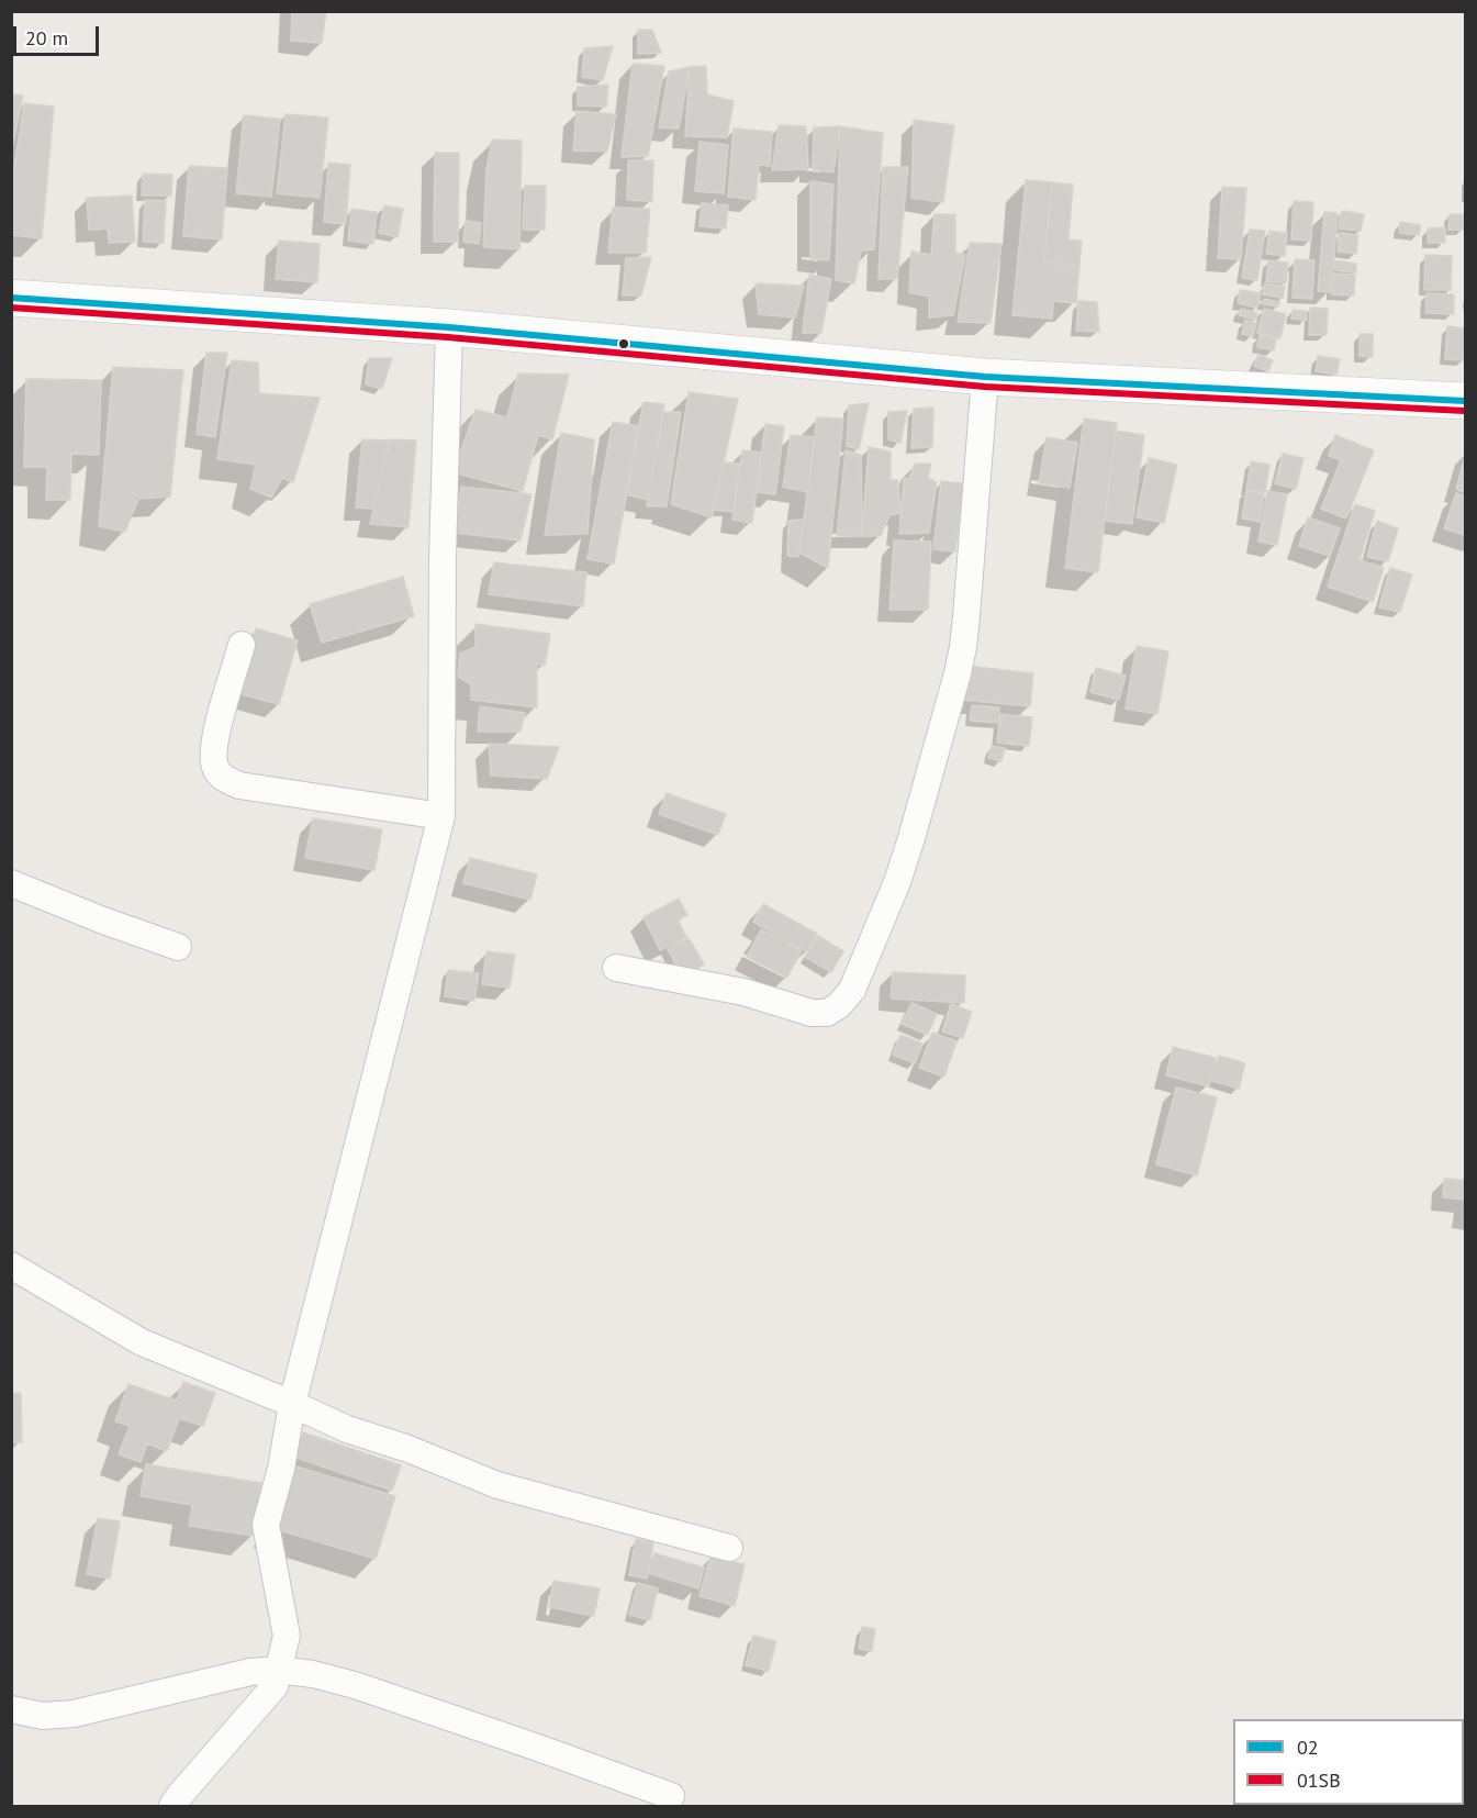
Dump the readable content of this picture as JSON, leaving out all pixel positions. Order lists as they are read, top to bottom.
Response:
{
  "lines": ["transit line 02", "transit line 01SB"],
  "legend": ["02", "01SB"],
  "scale_bar": "20 m"
}
